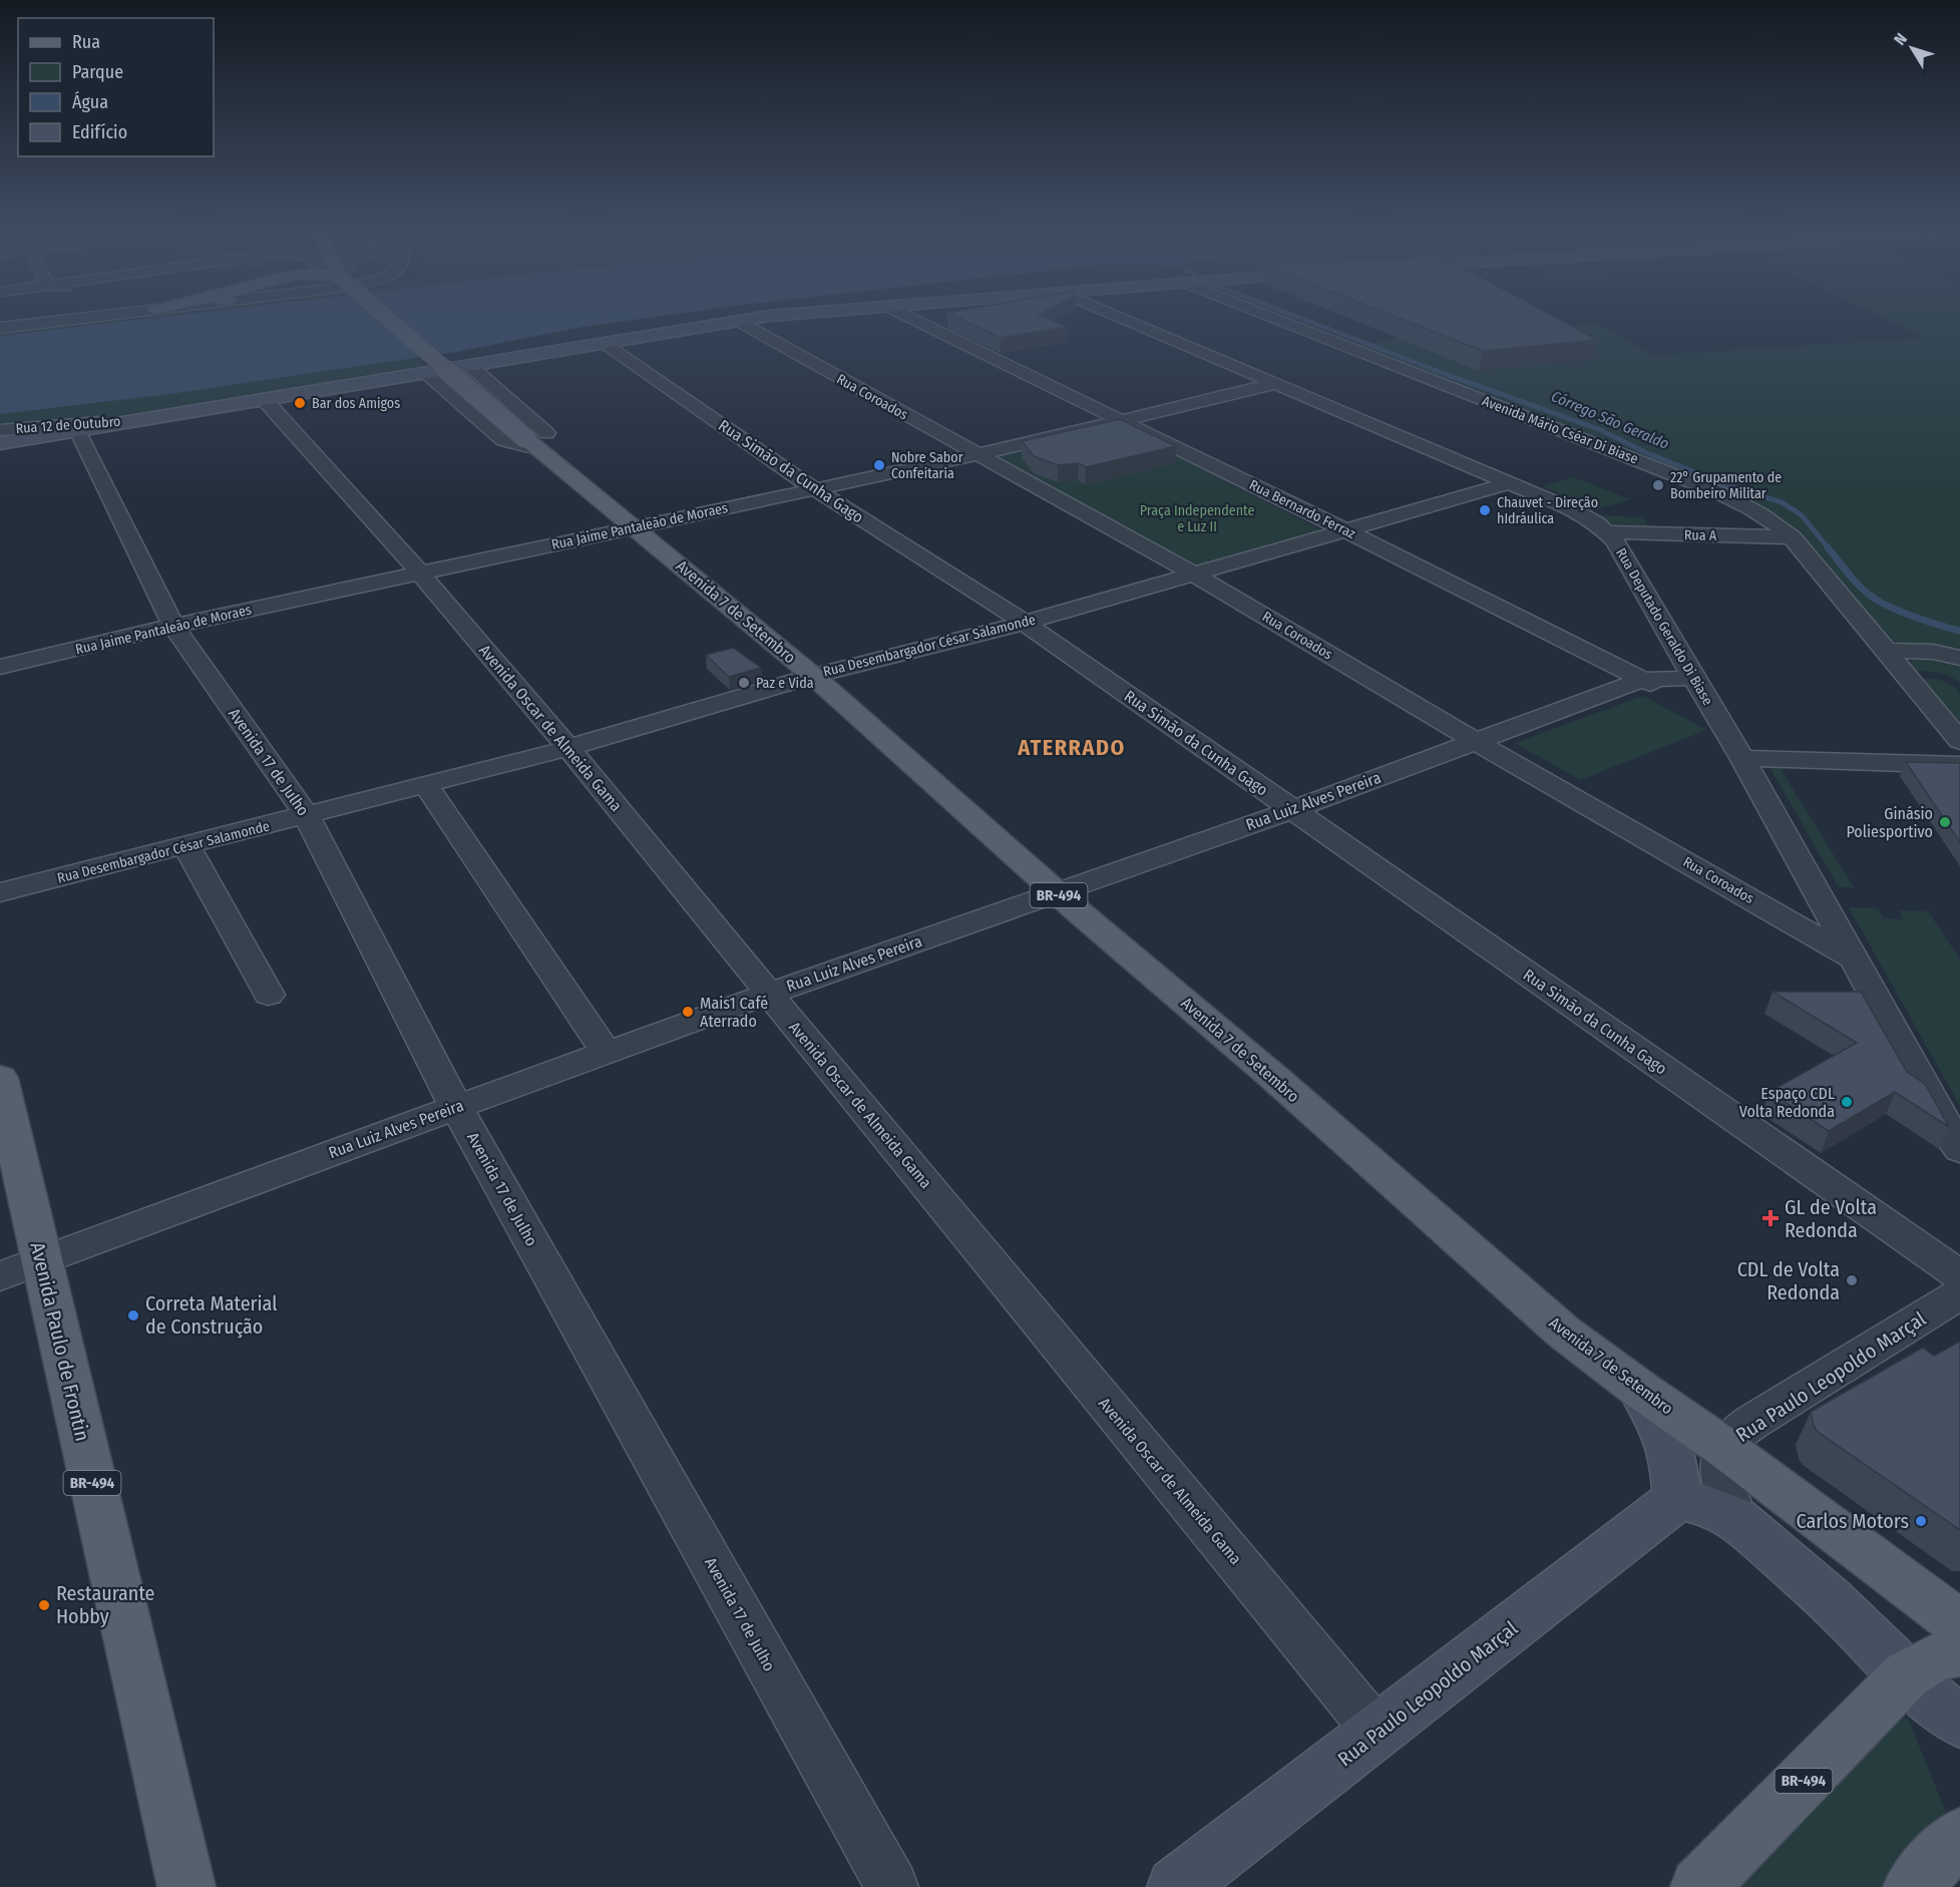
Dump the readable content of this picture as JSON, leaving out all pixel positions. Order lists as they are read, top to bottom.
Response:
{
  "streets": {
    "main road": ["Avenida 7 de Setembro", "BR-494", "Avenida Paulo de Frontin"],
    "street": [
      "Rua Coroados",
      "Rua 12 de Outubro",
      "Avenida Mário Cséar Di Biase",
      "Rua Simão da Cunha Gago",
      "Rua Bernardo Ferraz",
      "Rua Jaime Pantaleão de Moraes",
      "Rua A",
      "Rua Deputado Geraldo Di Biase",
      "Rua Desembargador César Salamonde",
      "Avenida Oscar de Almeida Gama",
      "Avenida 17 de Julho",
      "Rua Luiz Alves Pereira",
      "Rua Paulo Leopoldo Marçal"
    ]
  },
  "crossings": [
    ["Rua Coroados", "Rua Jaime Pantaleão de Moraes"],
    ["Rua Coroados", "Rua Deputado Geraldo Di Biase"],
    ["Rua Coroados", "Rua Desembargador César Salamonde"],
    ["Rua Coroados", "Rua Luiz Alves Pereira"],
    ["Avenida Mário Cséar Di Biase", "Rua A"],
    ["Rua Simão da Cunha Gago", "Rua Jaime Pantaleão de Moraes"],
    ["Rua Simão da Cunha Gago", "Rua Desembargador César Salamonde"],
    ["Rua Simão da Cunha Gago", "Rua Luiz Alves Pereira"],
    ["Rua Bernardo Ferraz", "Rua Jaime Pantaleão de Moraes"],
    ["Rua Bernardo Ferraz", "Rua Deputado Geraldo Di Biase"],
    ["Rua Bernardo Ferraz", "Rua Desembargador César Salamonde"],
    ["Rua Bernardo Ferraz", "Rua Luiz Alves Pereira"],
    ["Rua Jaime Pantaleão de Moraes", "Avenida 7 de Setembro"],
    ["Rua Jaime Pantaleão de Moraes", "Rua Deputado Geraldo Di Biase"],
    ["Rua Jaime Pantaleão de Moraes", "Avenida Oscar de Almeida Gama"],
    ["Rua Jaime Pantaleão de Moraes", "Avenida 17 de Julho"],
    ["Rua A", "Rua Deputado Geraldo Di Biase"],
    ["Avenida 7 de Setembro", "Rua Desembargador César Salamonde"],
    ["Avenida 7 de Setembro", "Rua Luiz Alves Pereira"],
    ["Avenida 7 de Setembro", "Rua Paulo Leopoldo Marçal"],
    ["Rua Deputado Geraldo Di Biase", "Rua Desembargador César Salamonde"],
    ["Rua Desembargador César Salamonde", "Avenida Oscar de Almeida Gama"],
    ["Rua Desembargador César Salamonde", "Avenida 17 de Julho"],
    ["Avenida Oscar de Almeida Gama", "Rua Luiz Alves Pereira"],
    ["Avenida Oscar de Almeida Gama", "Rua Paulo Leopoldo Marçal"],
    ["Avenida 17 de Julho", "Rua Luiz Alves Pereira"],
    ["Rua Luiz Alves Pereira", "Avenida Paulo de Frontin"]
  ],
  "districts": ["ATERRADO"],
  "water": ["Córrego São Geraldo"],
  "parks": ["Praça Independente e Luz II"],
  "places": {
    "other": [
      "Bar dos Amigos",
      "Nobre Sabor Confeitaria",
      "22° Grupamento de Bombeiro Militar",
      "Chauvet - Direção hIdráulica",
      "Paz e Vida",
      "Ginásio Poliesportivo",
      "Mais1 Café Aterrado",
      "Espaço CDL Volta Redonda",
      "CDL de Volta Redonda",
      "Correta Material de Construção",
      "Carlos Motors",
      "Restaurante Hobby"
    ],
    "health": ["GL de Volta Redonda"]
  },
  "legend": [
    "Rua",
    "Parque",
    "Água",
    "Edifício"
  ],
  "north": "top left"
}
